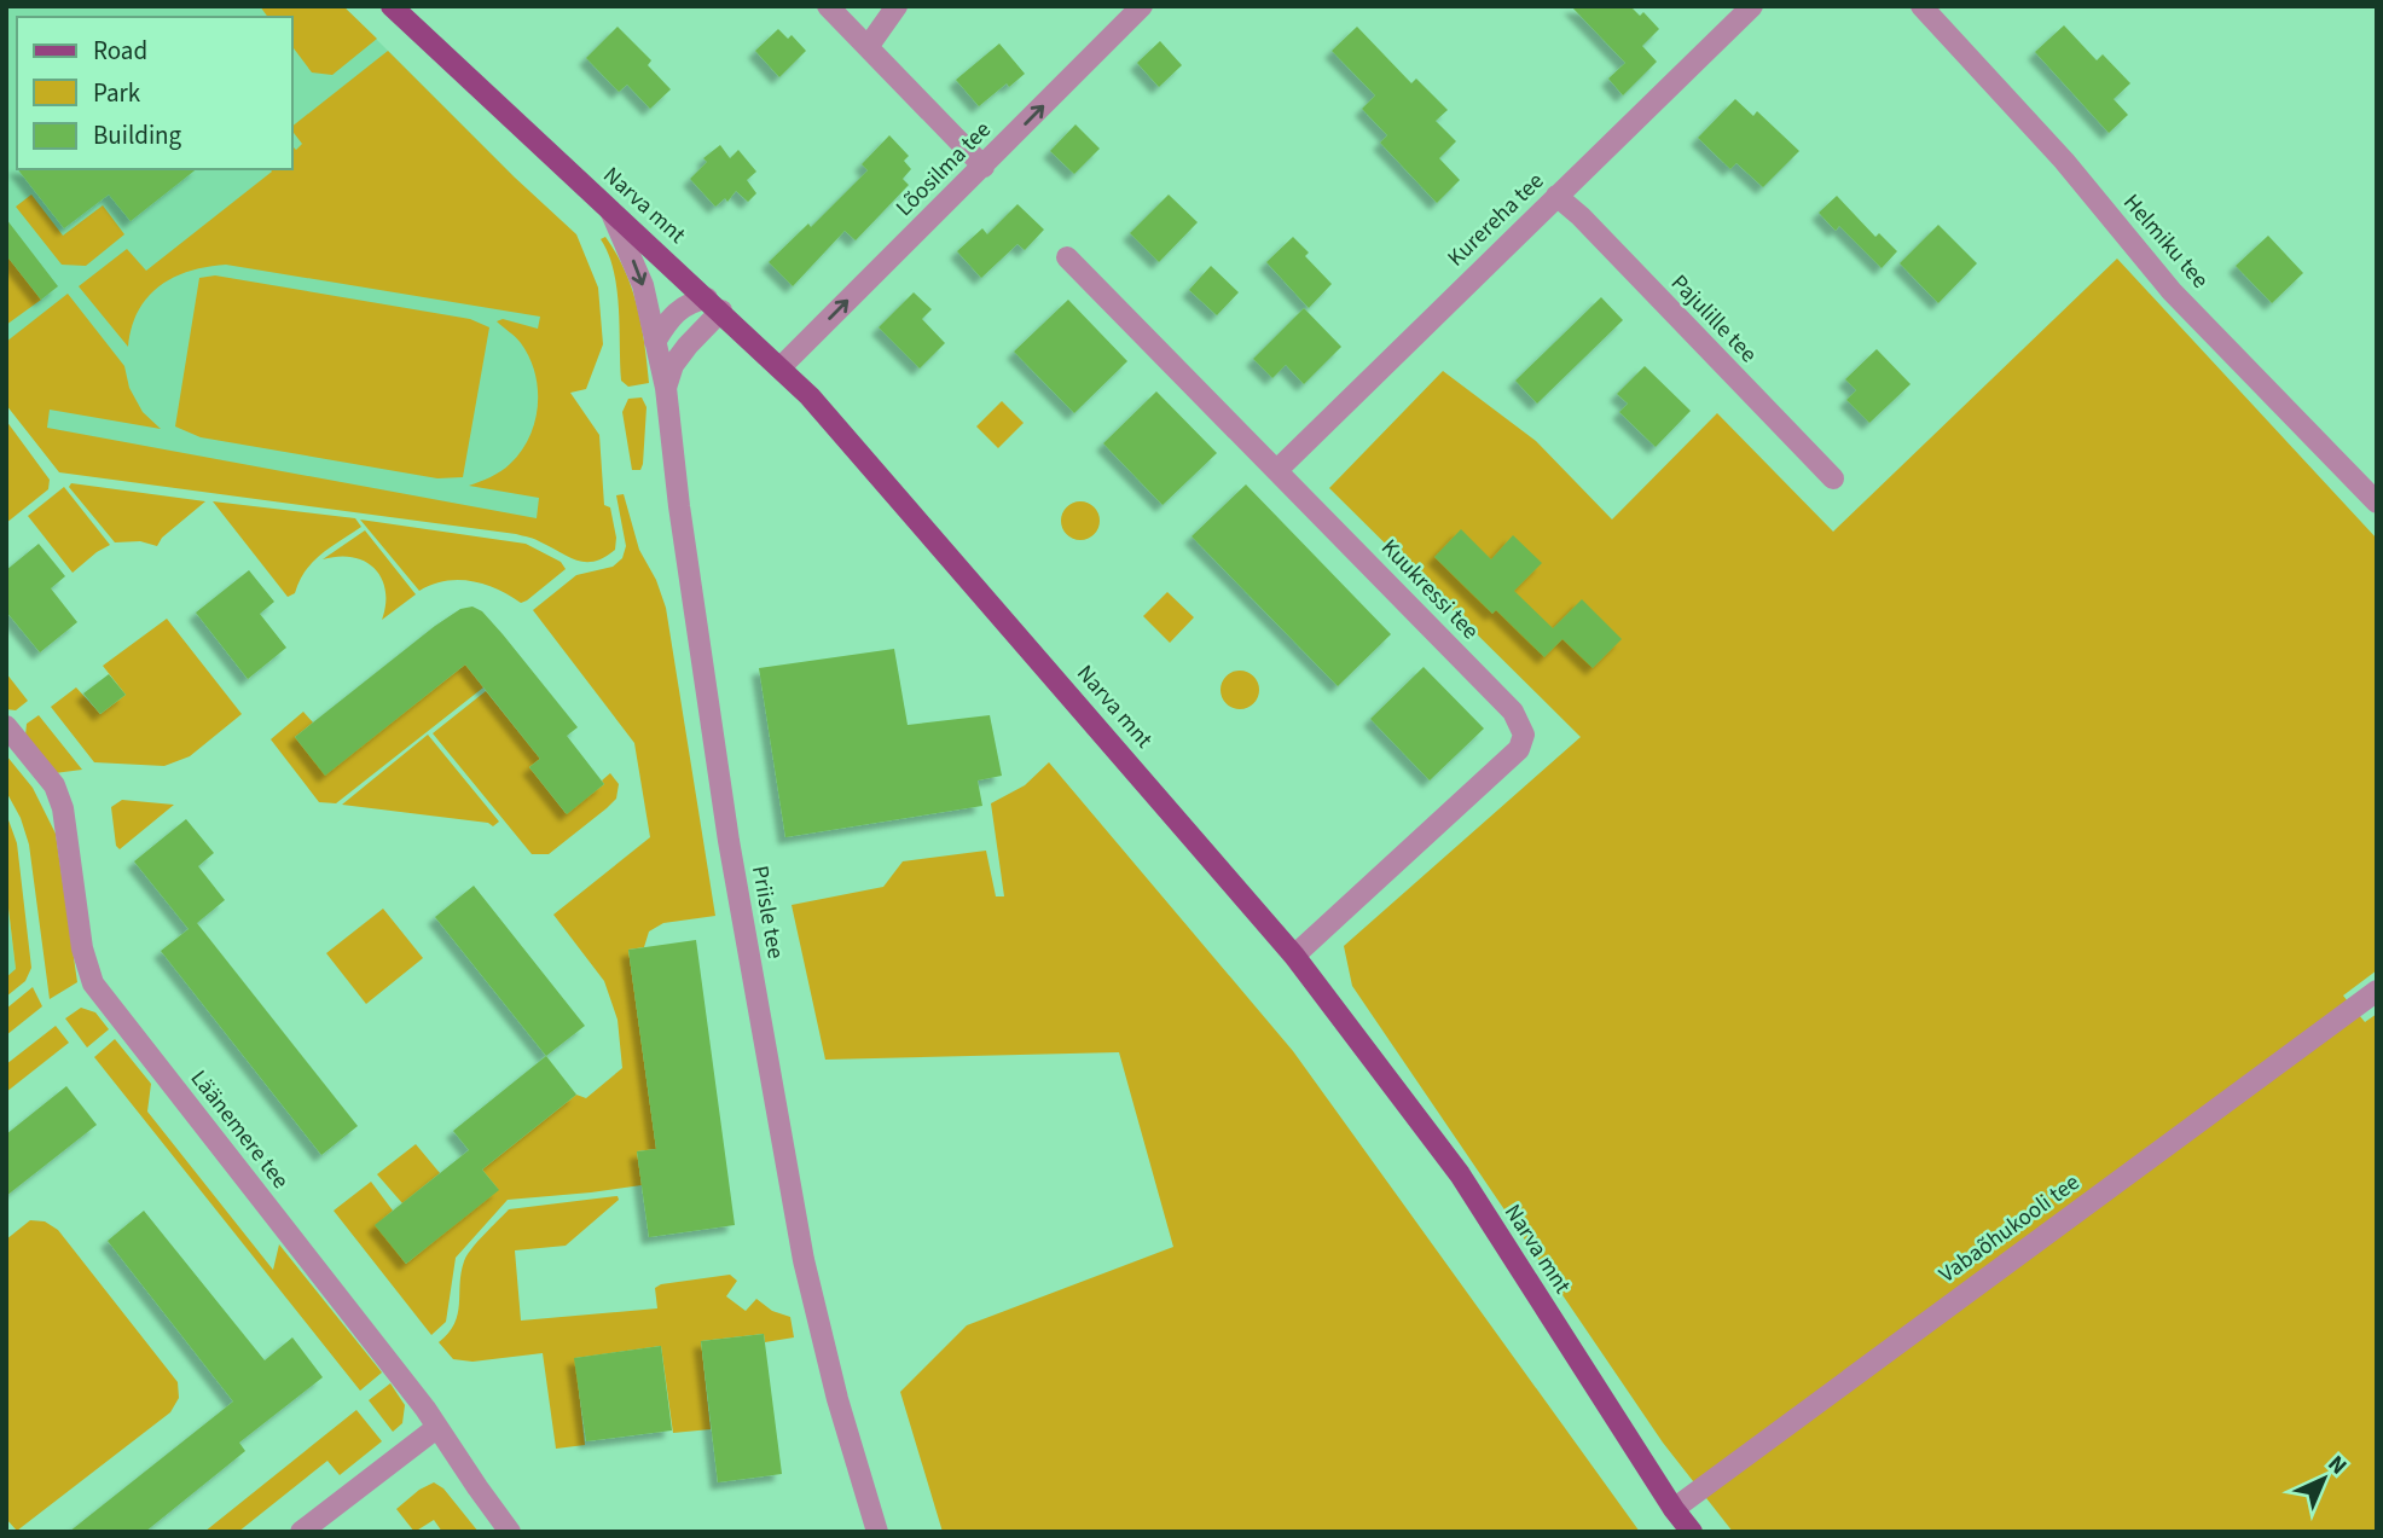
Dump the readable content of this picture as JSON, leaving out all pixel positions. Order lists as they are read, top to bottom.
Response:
{
  "streets": {
    "main road": ["Narva mnt"],
    "street": [
      "Lõosilma tee",
      "Kurereha tee",
      "Helmiku tee",
      "Pajulille tee",
      "Kuukressi tee",
      "Priisle tee",
      "Läänemere tee",
      "Vabaõhukooli tee"
    ]
  },
  "crossings": [
    ["Lõosilma tee", "Narva mnt"],
    ["Narva mnt", "Kuukressi tee"],
    ["Narva mnt", "Priisle tee"],
    ["Narva mnt", "Vabaõhukooli tee"],
    ["Kurereha tee", "Pajulille tee"],
    ["Kurereha tee", "Kuukressi tee"]
  ],
  "one_way": ["Lõosilma tee"],
  "legend": ["Road", "Park", "Building"],
  "north": "top right"
}
